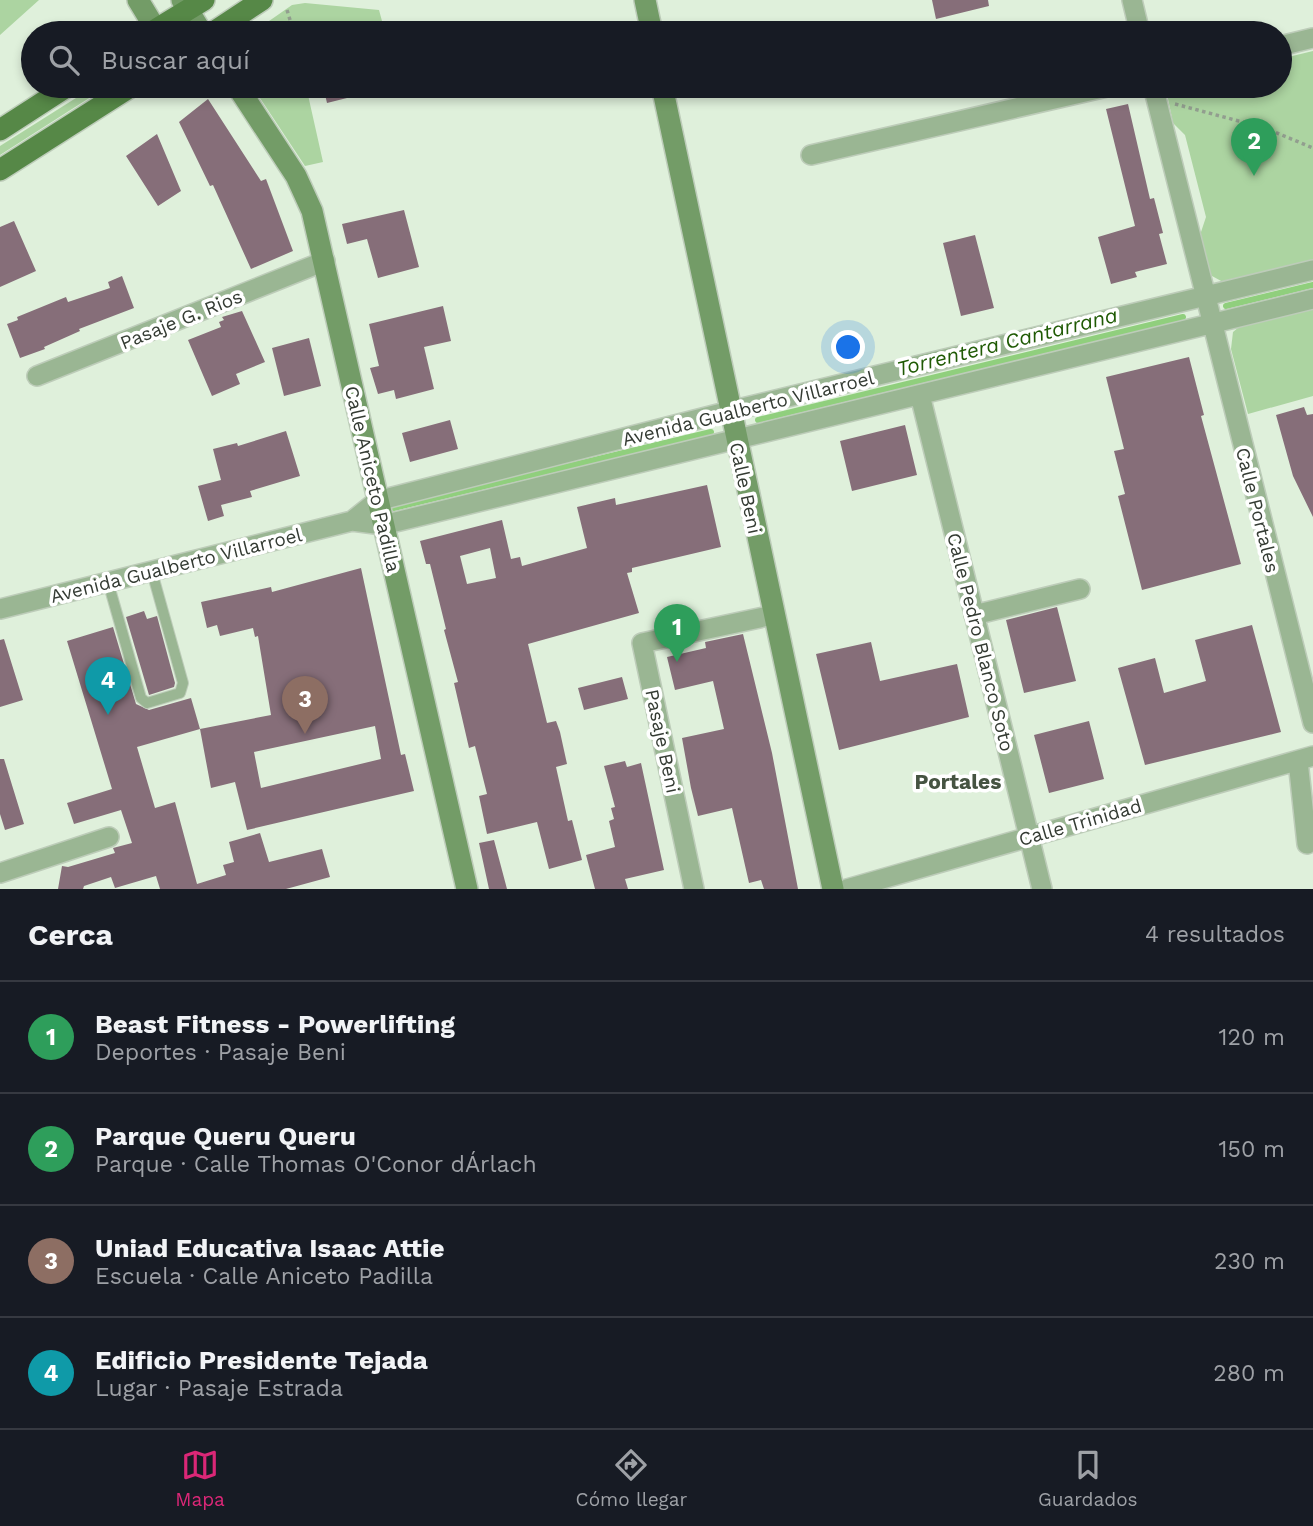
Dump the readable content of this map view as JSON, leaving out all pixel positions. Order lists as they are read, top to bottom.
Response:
{
  "streets": {
    "main road": ["Calle Aniceto Padilla", "Calle Beni"],
    "street": [
      "Pasaje G. Rios",
      "Avenida Gualberto Villarroel",
      "Calle Portales",
      "Calle Pedro Blanco Soto",
      "Pasaje Beni",
      "Calle Trinidad"
    ]
  },
  "crossings": [
    ["Pasaje G. Rios", "Calle Aniceto Padilla"],
    ["Avenida Gualberto Villarroel", "Calle Aniceto Padilla"],
    ["Avenida Gualberto Villarroel", "Calle Beni"],
    ["Avenida Gualberto Villarroel", "Calle Portales"],
    ["Avenida Gualberto Villarroel", "Calle Pedro Blanco Soto"],
    ["Calle Beni", "Pasaje Beni"],
    ["Calle Pedro Blanco Soto", "Calle Trinidad"]
  ],
  "districts": ["Portales"],
  "water": ["Torrentera Cantarrana"],
  "page": {
    "search": "Buscar aquí",
    "pins": [
      "2",
      "1",
      "4",
      "3"
    ],
    "heading": ["Cerca", "4 resultados"],
    "list": [
      {
        "mark": "1",
        "name": "Beast Fitness - Powerlifting",
        "note": "Deportes · Pasaje Beni",
        "value": "120 m"
      },
      {
        "mark": "2",
        "name": "Parque Queru Queru",
        "note": "Parque · Calle Thomas O'Conor dÁrlach",
        "value": "150 m"
      },
      {
        "mark": "3",
        "name": "Uniad Educativa Isaac Attie",
        "note": "Escuela · Calle Aniceto Padilla",
        "value": "230 m"
      },
      {
        "mark": "4",
        "name": "Edificio Presidente Tejada",
        "note": "Lugar · Pasaje Estrada",
        "value": "280 m"
      }
    ],
    "nav": ["Mapa", "Cómo llegar", "Guardados"]
  }
}
